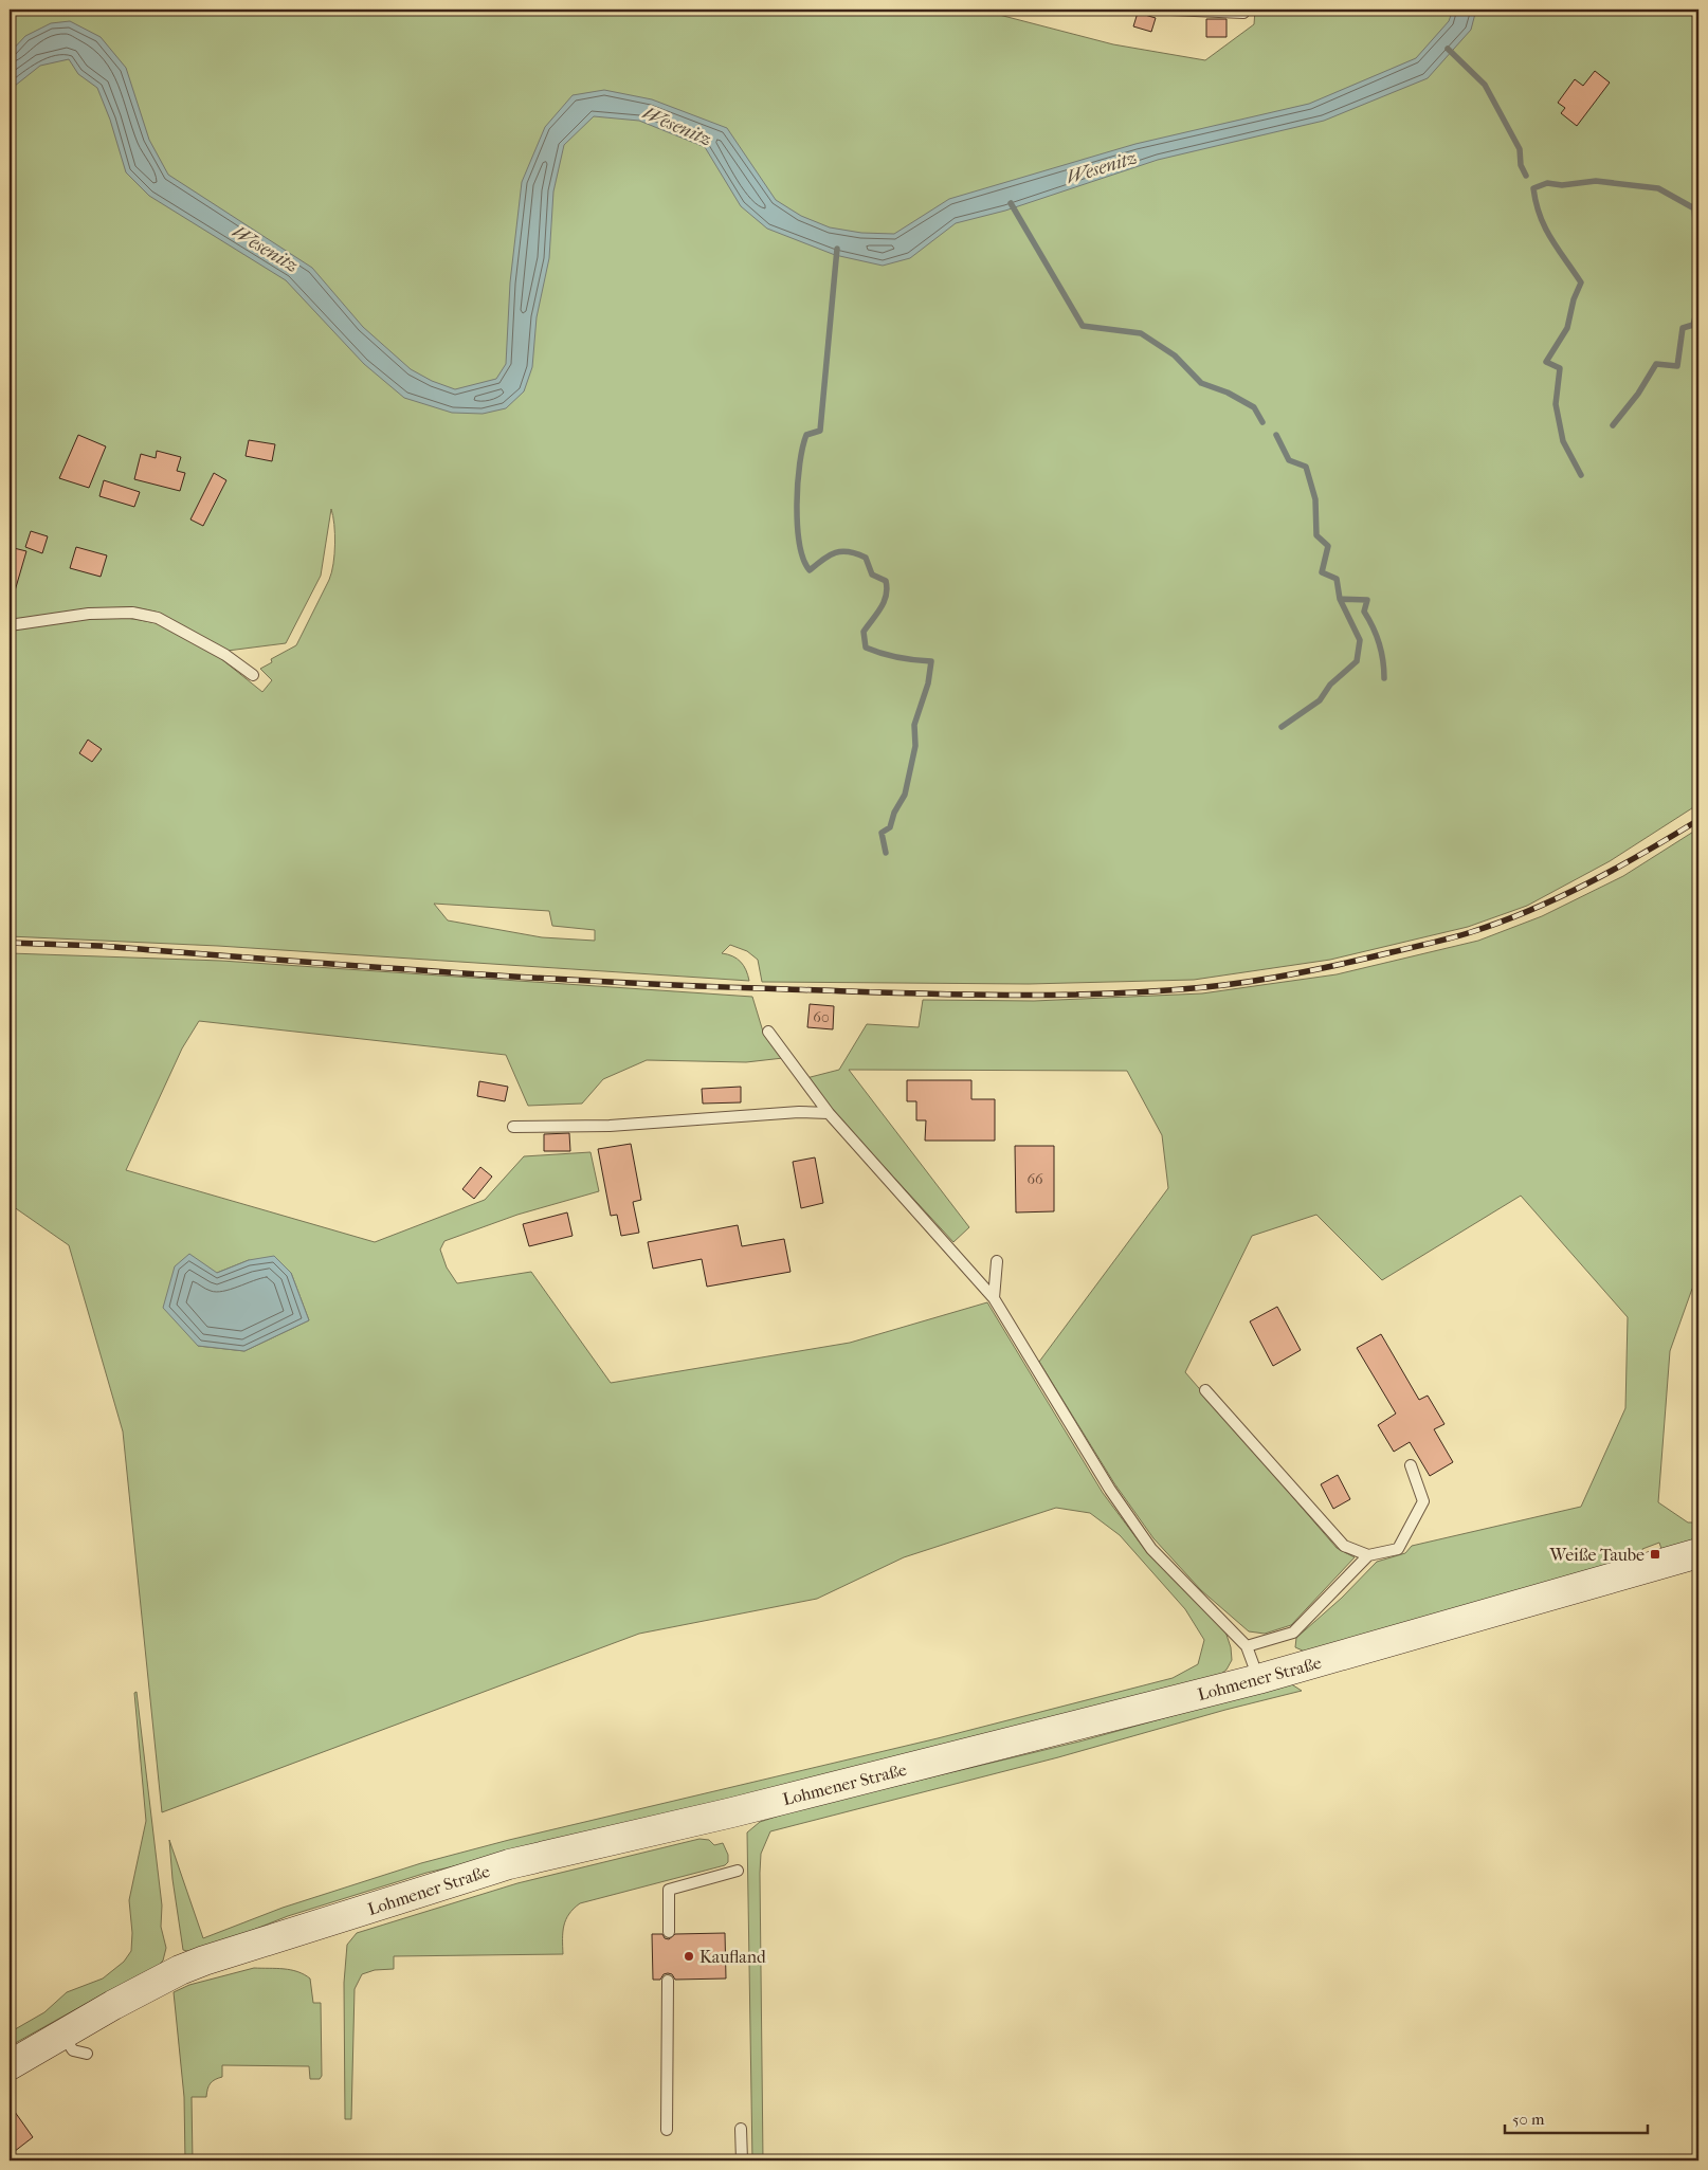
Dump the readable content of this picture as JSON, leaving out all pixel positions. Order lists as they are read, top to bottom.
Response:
{
  "streets": {
    "main road": ["Lohmener Straße"]
  },
  "water": ["Wesenitz"],
  "places": {
    "transit": ["Weiße Taube"],
    "other": ["Kaufland"]
  },
  "house_numbers": ["60", "66"],
  "scale_bar": "50 m"
}
